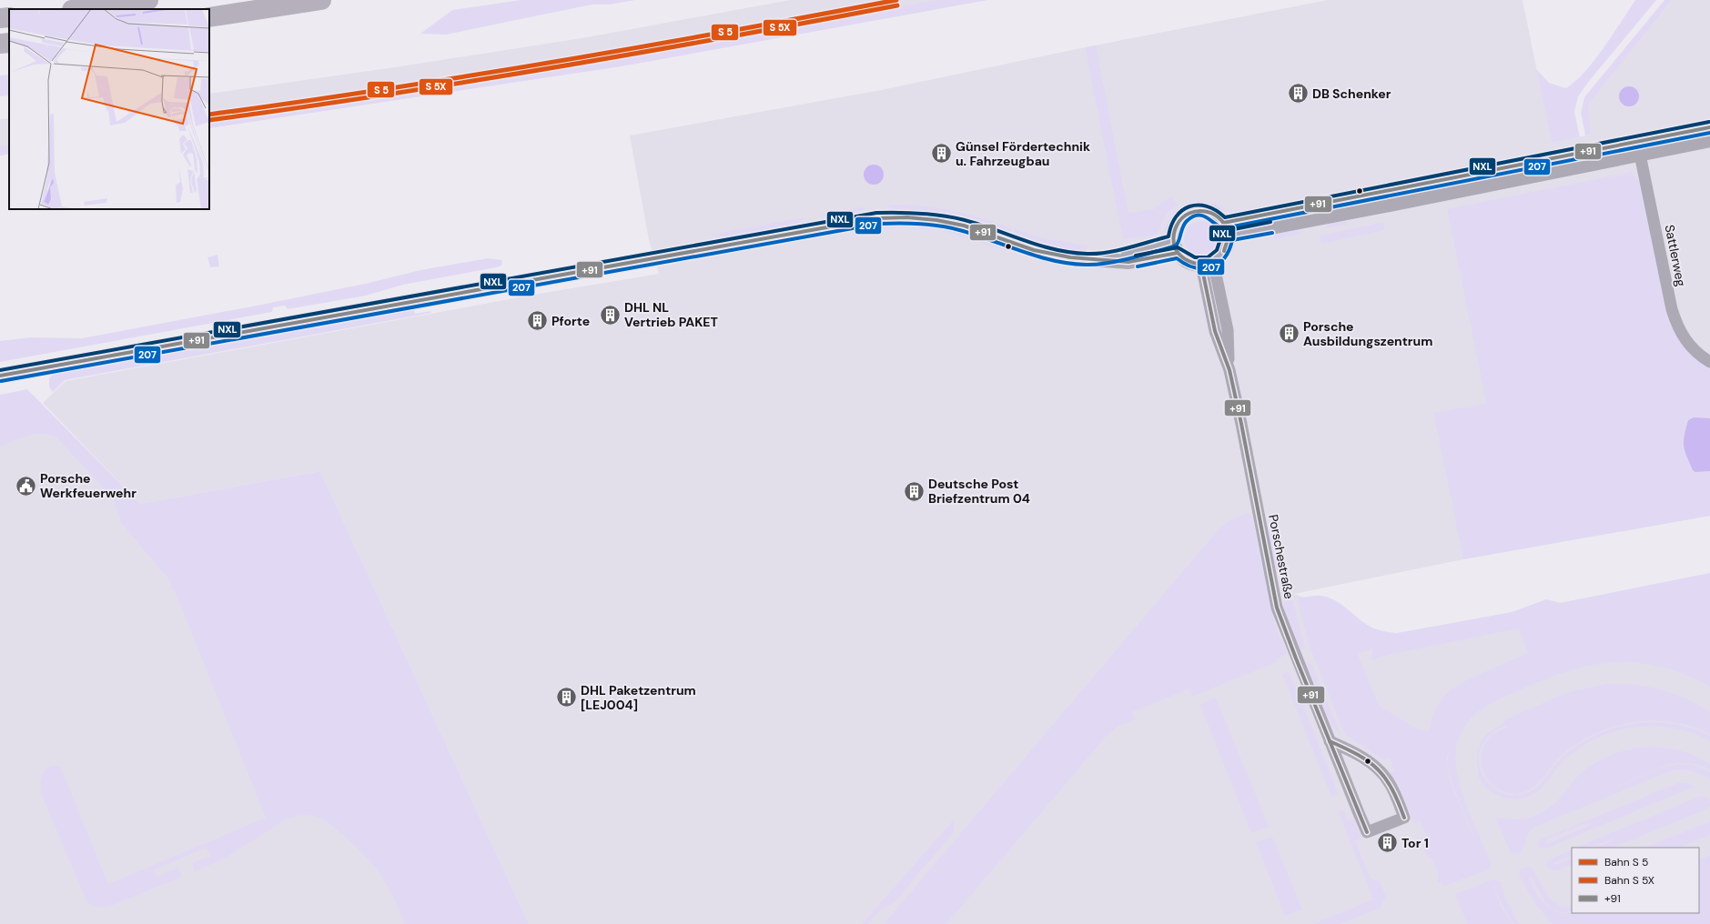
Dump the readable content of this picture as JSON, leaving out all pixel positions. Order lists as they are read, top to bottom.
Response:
{
  "streets": {
    "street": ["Sattlerweg", "Porschestraße"]
  },
  "places": {
    "building": [
      "DB Schenker",
      "Günsel Fördertechnik u. Fahrzeugbau",
      "DHL NL Vertrieb PAKET",
      "Pforte",
      "Porsche Ausbildungszentrum",
      "Deutsche Post Briefzentrum 04",
      "DHL Paketzentrum [LEJ004]",
      "Tor 1"
    ],
    "public building": ["Porsche Werkfeuerwehr"]
  },
  "lines": ["transit line NXL", "transit line +91", "transit line 207"],
  "legend": ["Bahn S 5", "Bahn S 5X", "+91"]
}
